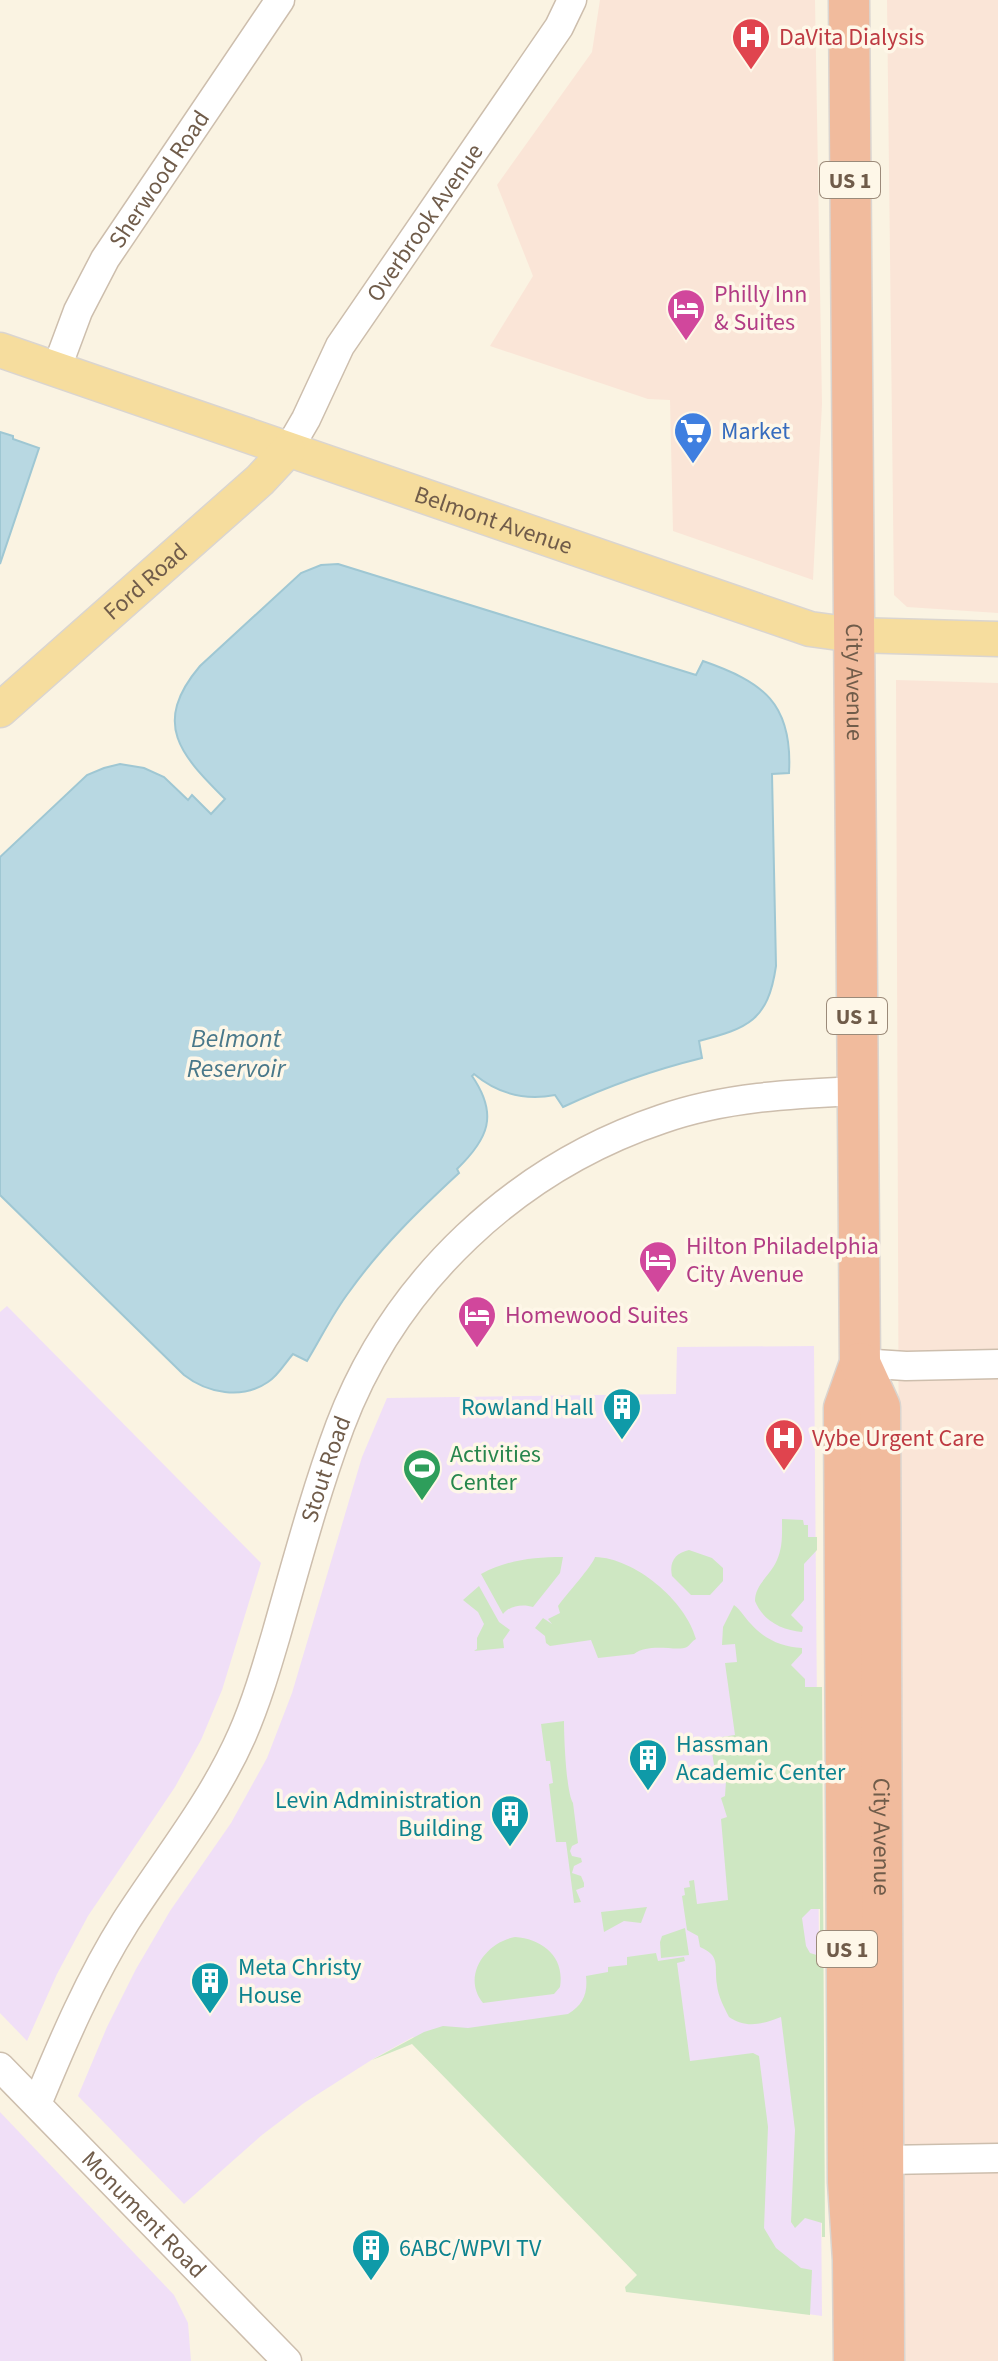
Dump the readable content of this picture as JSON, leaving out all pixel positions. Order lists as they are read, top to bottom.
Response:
{
  "streets": {
    "highway": ["US 1", "City Avenue"],
    "main road": ["Belmont Avenue", "Ford Road"],
    "street": [
      "Sherwood Road",
      "Overbrook Avenue",
      "Stout Road",
      "Monument Road"
    ]
  },
  "crossings": [
    ["Sherwood Road", "Belmont Avenue"],
    ["Overbrook Avenue", "Belmont Avenue"],
    ["Overbrook Avenue", "Ford Road"],
    ["Belmont Avenue", "Ford Road"],
    ["Belmont Avenue", "City Avenue"],
    ["City Avenue", "Stout Road"],
    ["Stout Road", "Monument Road"]
  ],
  "water": ["Belmont Reservoir"],
  "places": {
    "hospital": ["DaVita Dialysis", "Vybe Urgent Care"],
    "hotel": ["Philly Inn & Suites", "Hilton Philadelphia City Avenue", "Homewood Suites"],
    "supermarket": ["Market"],
    "building": [
      "Rowland Hall",
      "Hassman Academic Center",
      "Levin Administration Building",
      "Meta Christy House",
      "6ABC/WPVI TV"
    ],
    "sports": ["Activities Center"]
  }
}
